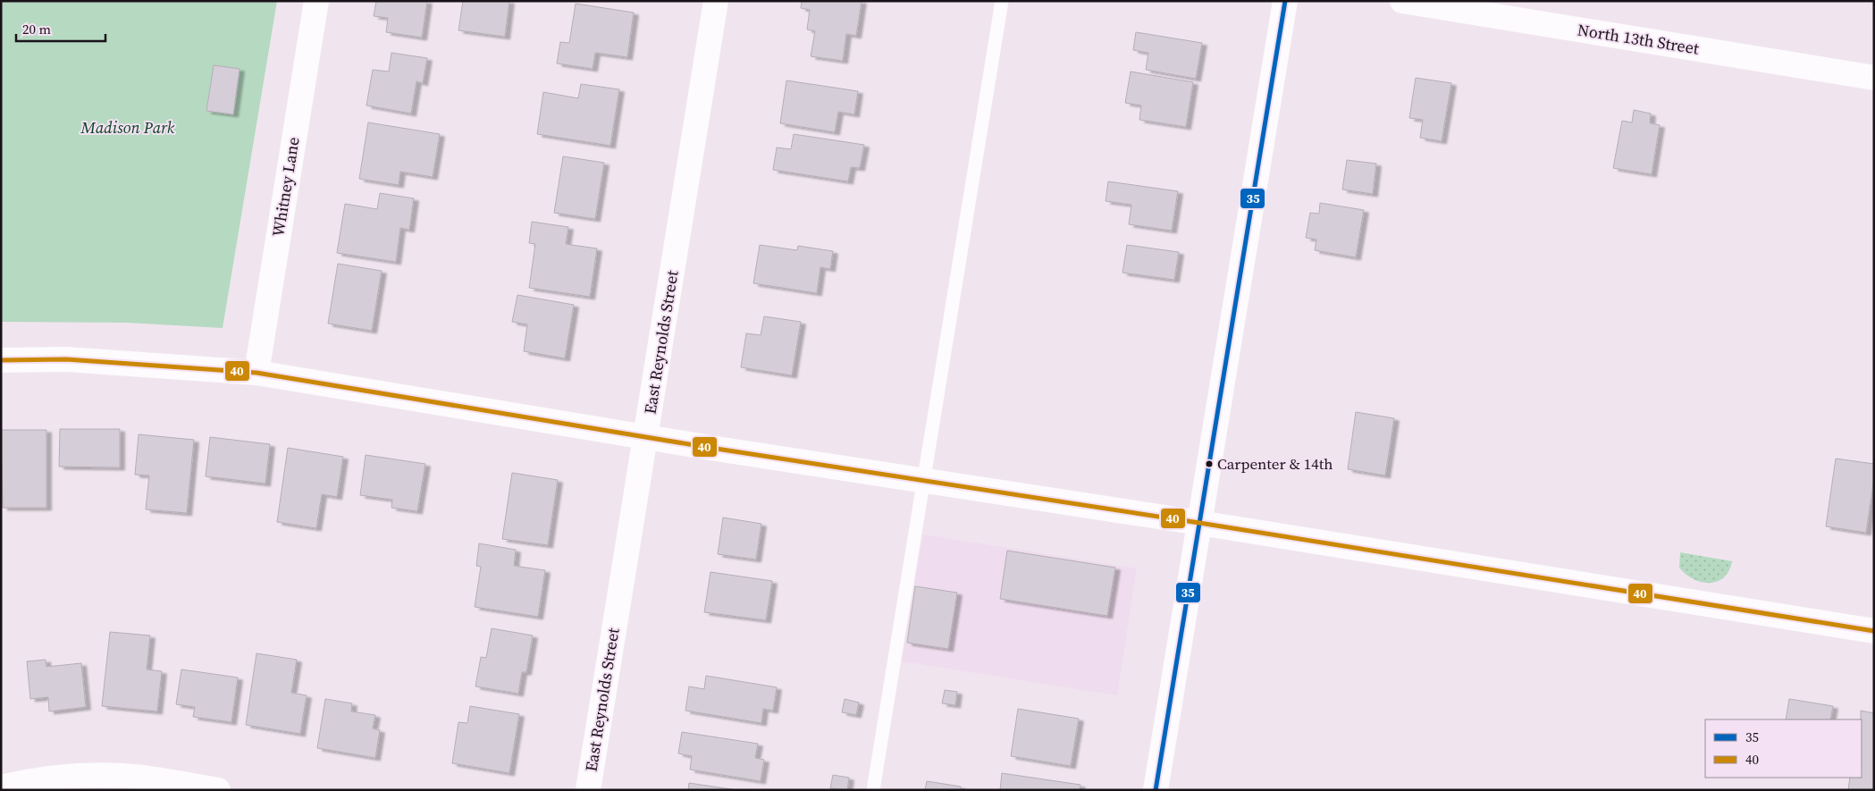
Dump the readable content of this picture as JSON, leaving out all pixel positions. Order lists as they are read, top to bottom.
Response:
{
  "streets": {
    "street": ["North 13th Street", "Whitney Lane", "East Reynolds Street"]
  },
  "parks": ["Madison Park"],
  "places": ["Carpenter & 14th"],
  "lines": ["transit line 35", "transit line 40"],
  "legend": ["35", "40"],
  "scale_bar": "20 m"
}
